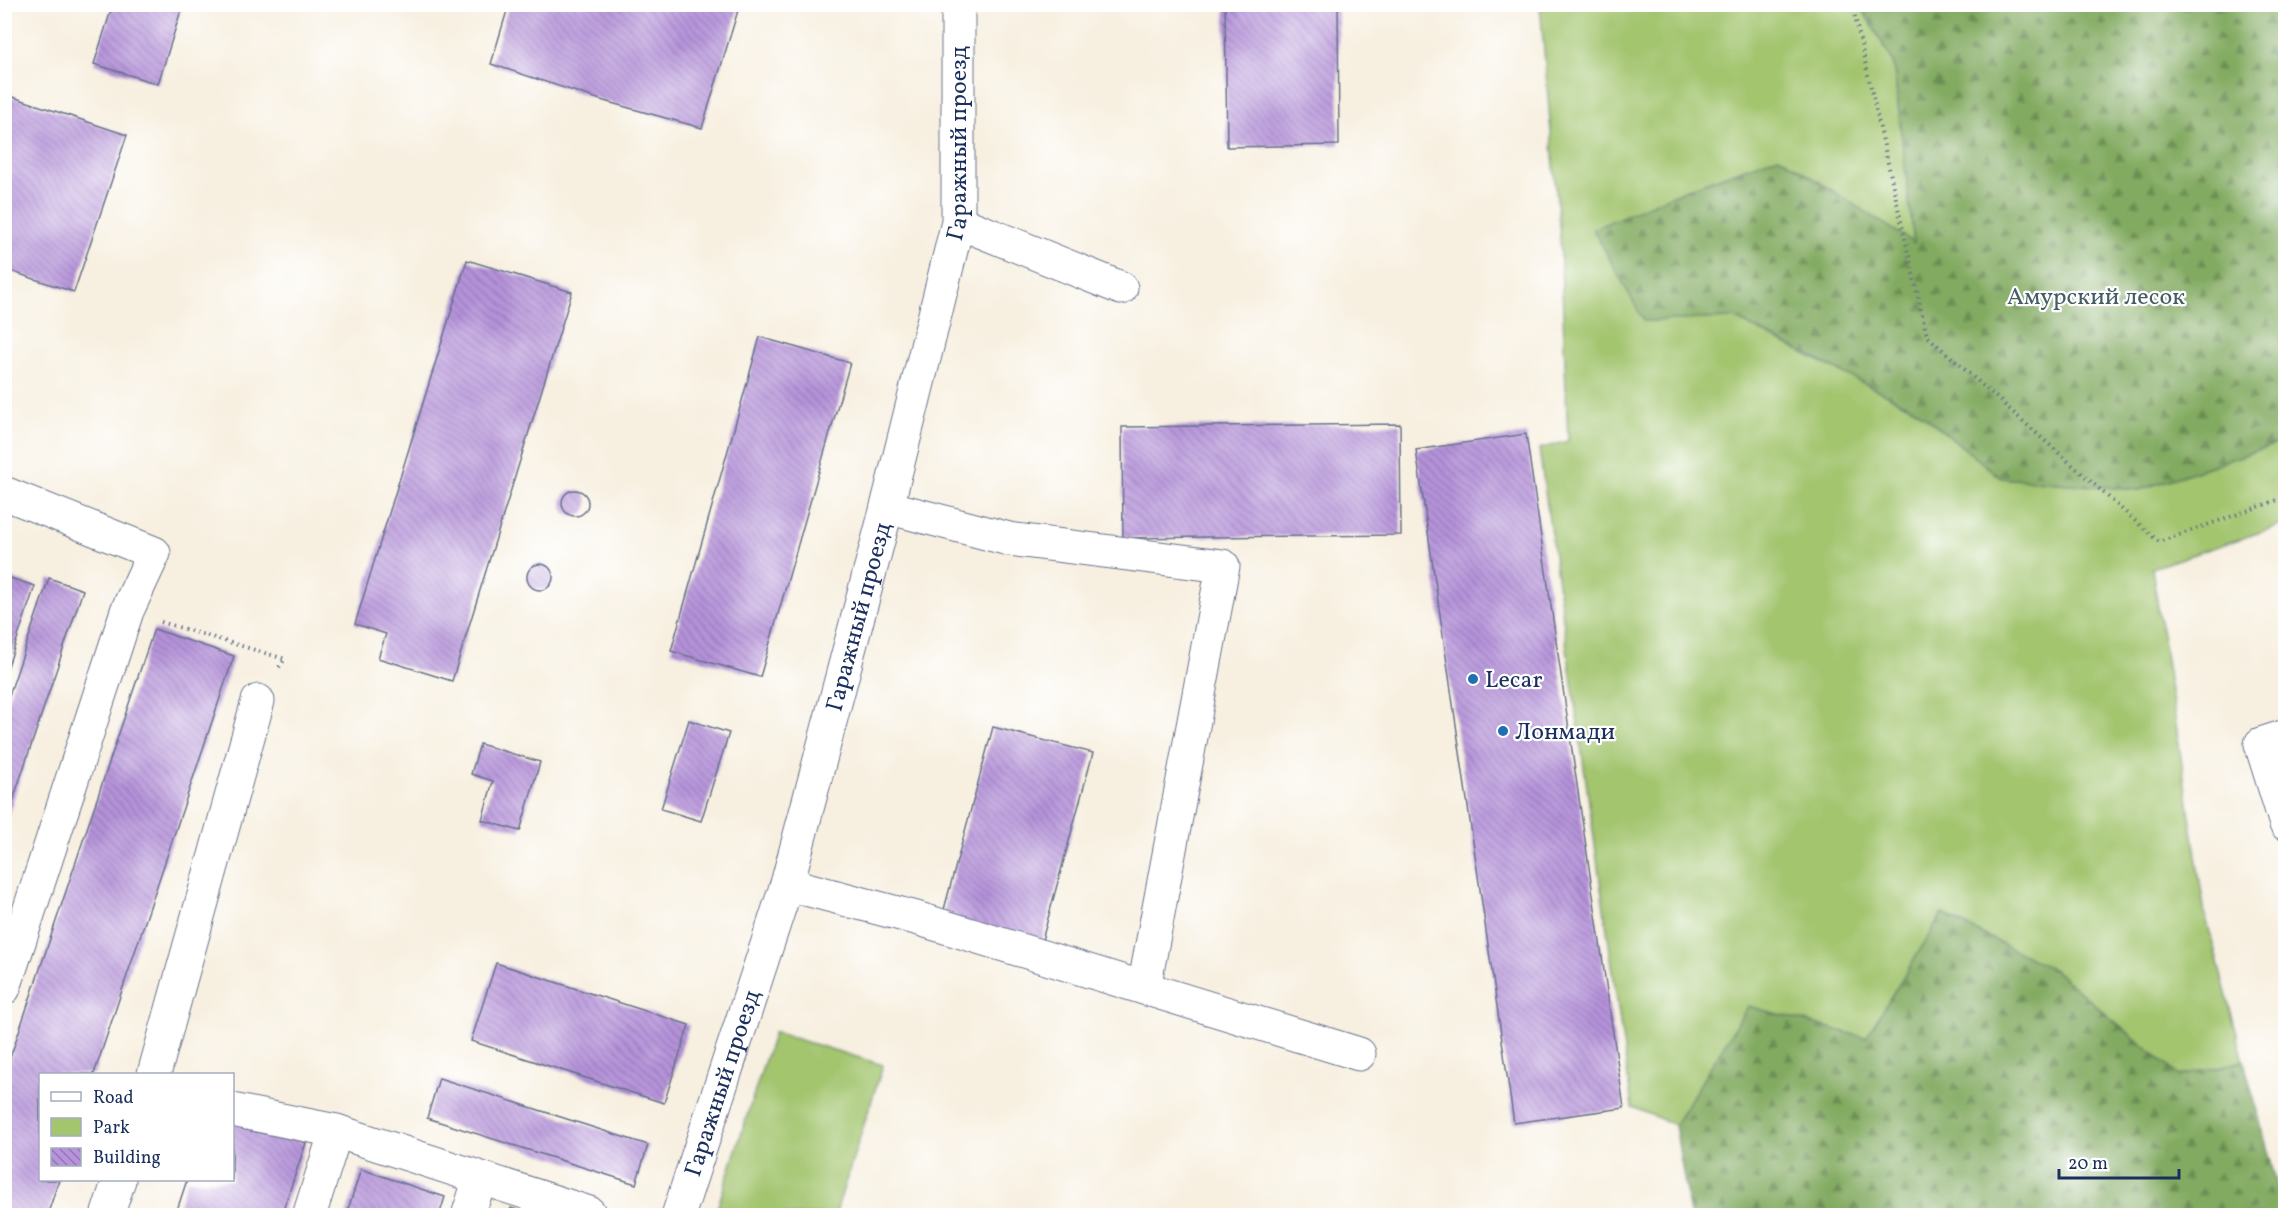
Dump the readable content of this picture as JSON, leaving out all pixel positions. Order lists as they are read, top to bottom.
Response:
{
  "streets": {
    "street": ["Гаражный проезд"]
  },
  "parks": ["Амурский лесок"],
  "places": ["Lecar", "Лонмади"],
  "legend": ["Road", "Park", "Building"],
  "scale_bar": "20 m"
}
